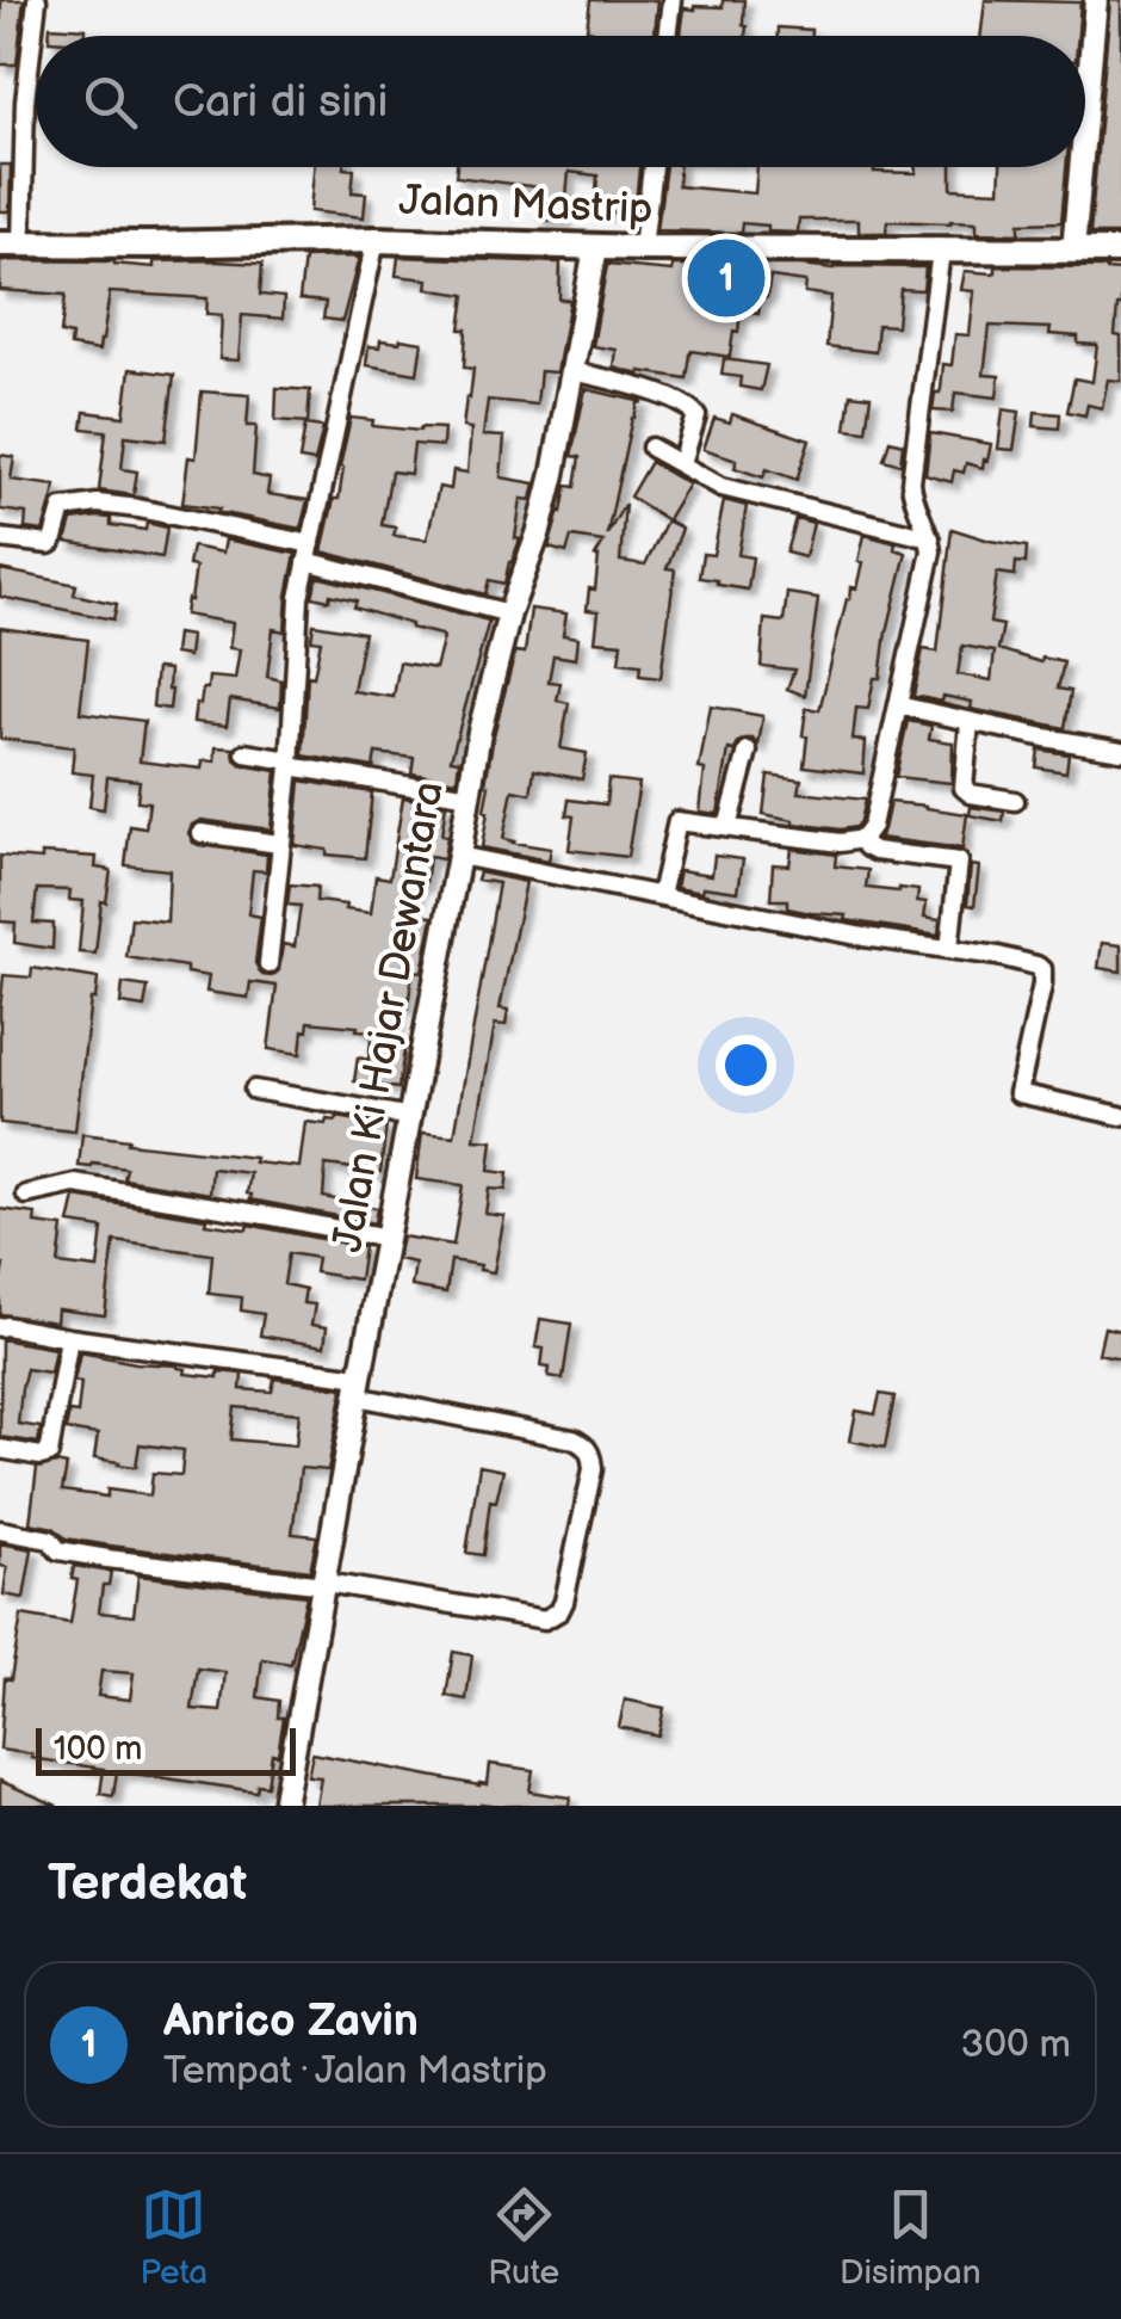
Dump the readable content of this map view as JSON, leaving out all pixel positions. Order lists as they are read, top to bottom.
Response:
{
  "streets": {
    "main road": ["Jalan Mastrip"],
    "street": ["Jalan Ki Hajar Dewantara"]
  },
  "crossings": [
    ["Jalan Mastrip", "Jalan Ki Hajar Dewantara"]
  ],
  "scale_bar": "100 m",
  "page": {
    "search": "Cari di sini",
    "pins": "1",
    "scale": "100 m",
    "heading": "Terdekat",
    "list": [
      {
        "mark": "1",
        "name": "Anrico Zavin",
        "note": "Tempat · Jalan Mastrip",
        "value": "300 m"
      }
    ],
    "nav": ["Peta", "Rute", "Disimpan"]
  }
}
